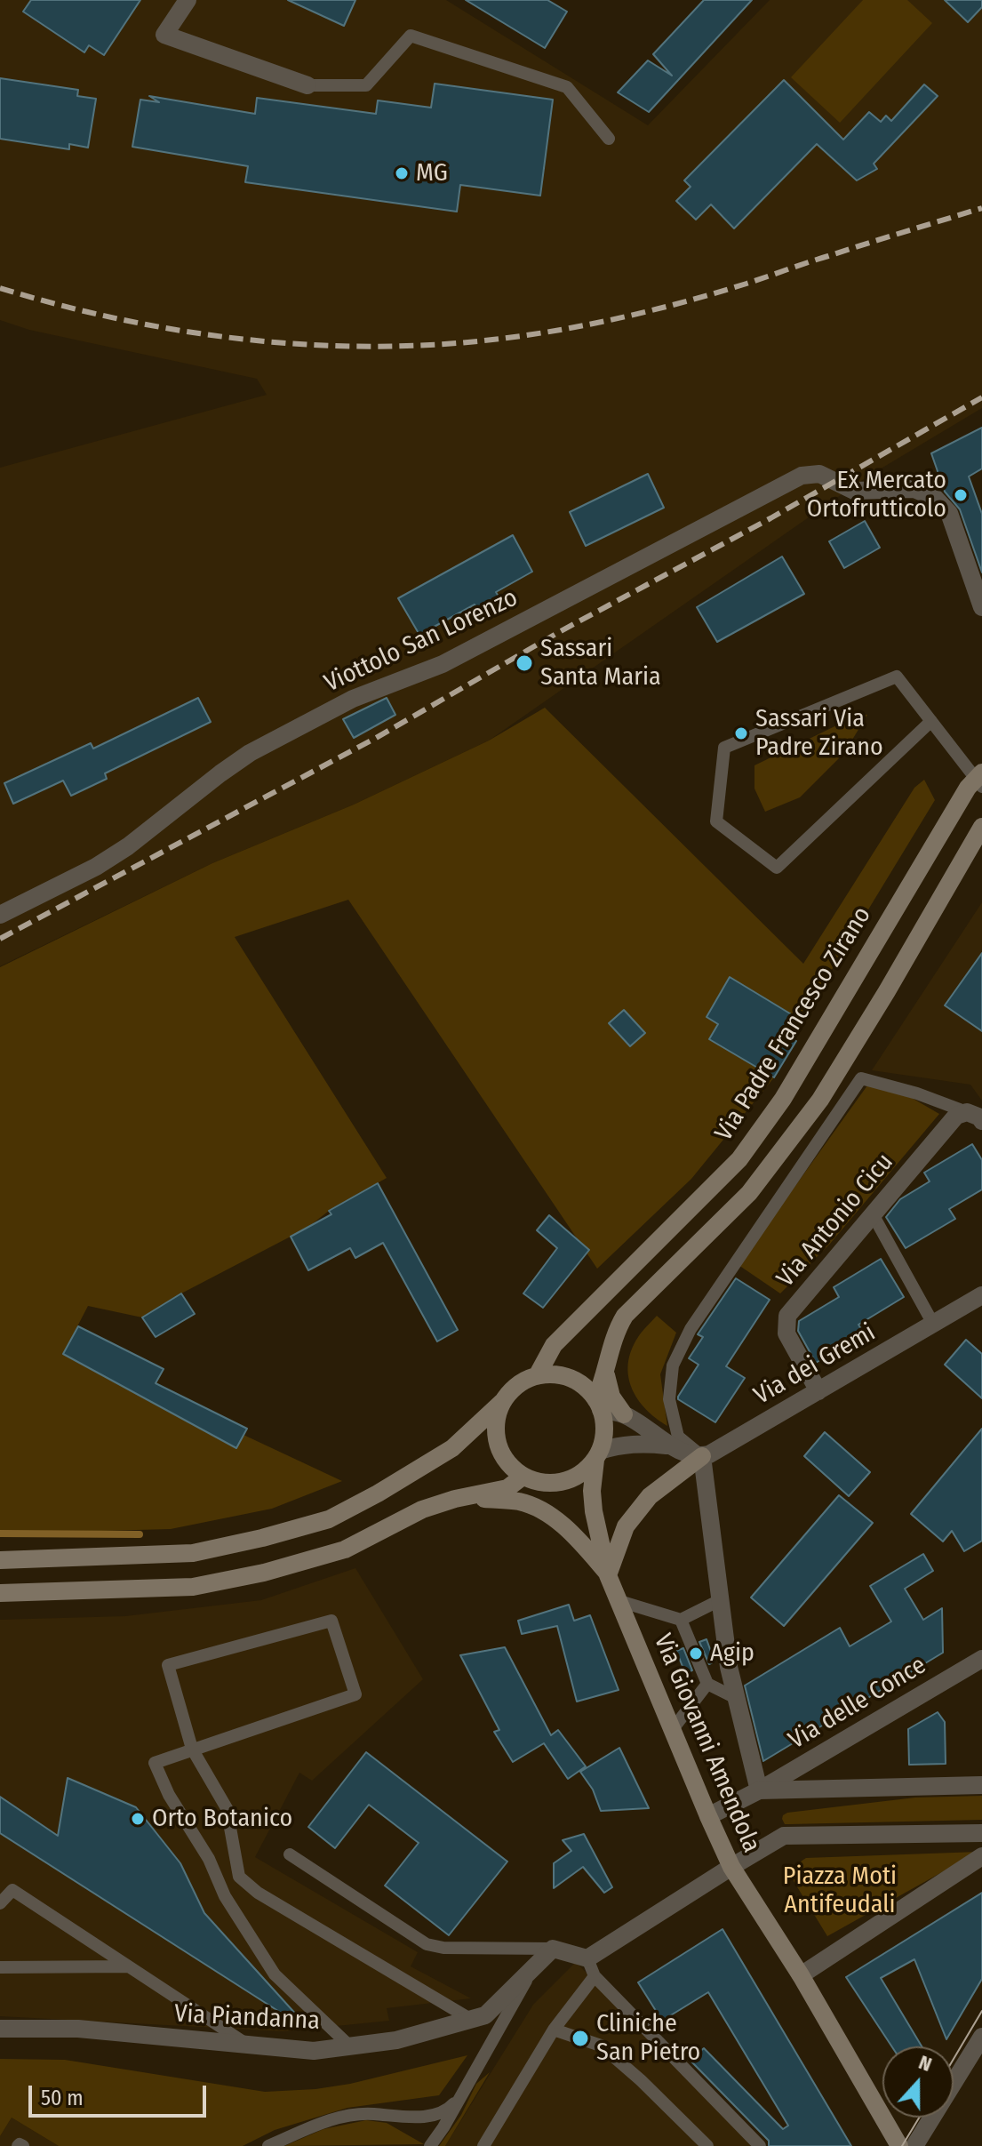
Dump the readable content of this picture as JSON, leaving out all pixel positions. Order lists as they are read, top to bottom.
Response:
{
  "streets": {
    "main road": ["Via Padre Francesco Zirano", "Via Giovanni Amendola"],
    "street": [
      "Viottolo San Lorenzo",
      "Via Antonio Cicu",
      "Via dei Gremi",
      "Via delle Conce",
      "Via Piandanna"
    ]
  },
  "crossings": [
    ["Via Padre Francesco Zirano", "Via Giovanni Amendola"],
    ["Via Antonio Cicu", "Via dei Gremi"],
    ["Via delle Conce", "Via Giovanni Amendola"]
  ],
  "parks": ["Piazza Moti Antifeudali"],
  "places": [
    "MG",
    "Ex Mercato Ortofrutticolo",
    "Sassari Santa Maria",
    "Sassari Via Padre Zirano",
    "Agip",
    "Orto Botanico",
    "Cliniche San Pietro"
  ],
  "scale_bar": "50 m",
  "north": "top"
}
